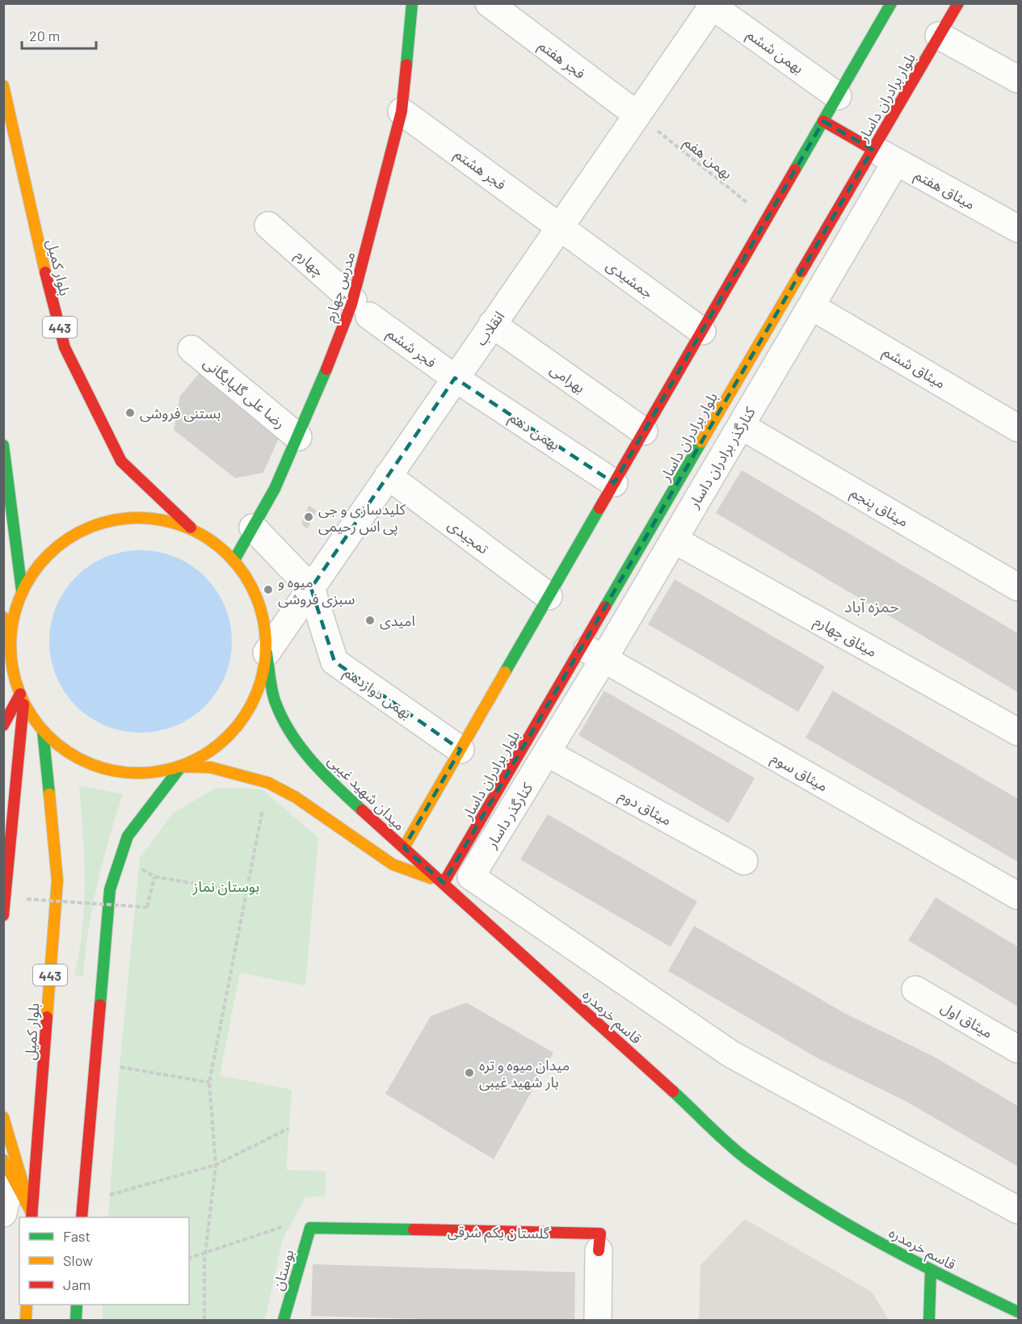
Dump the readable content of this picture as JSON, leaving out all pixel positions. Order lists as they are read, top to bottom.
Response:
{
  "streets": {
    "street": [
      "بهمن ششم",
      "فجر هفتم",
      "بلوار برادران داسار",
      "فجر هشتم",
      "میثاق هفتم",
      "چهارم",
      "بلوار کمیل",
      "جمشیدی",
      "مدرس چهارم",
      "443",
      "انقلاب",
      "فجر ششم",
      "میثاق ششم",
      "بهرامی",
      "رضا علی گلپایگانی",
      "بهمن دهم",
      "کنارگذر برادران داسار",
      "میثاق پنجم",
      "تمجیدی",
      "میثاق چهارم",
      "بهمن دوازدهم",
      "میثاق سوم",
      "میدان شهید غیبی",
      "میثاق دوم",
      "کنارگذر داسار",
      "قاسم خرمدره",
      "میثاق اول",
      "گلستان یکم شرقی",
      "بوستان"
    ],
    "path": ["بهمن هفم"]
  },
  "crossings": [
    ["بهمن ششم", "انقلاب"],
    ["فجر هفتم", "بهمن هفم"],
    ["فجر هفتم", "انقلاب"],
    ["بلوار برادران داسار", "میثاق هفتم"],
    ["بلوار برادران داسار", "کنارگذر برادران داسار"],
    ["بلوار برادران داسار", "میثاق سوم"],
    ["بلوار برادران داسار", "میدان شهید غیبی"],
    ["بلوار برادران داسار", "قاسم خرمدره"],
    ["بهمن هفم", "انقلاب"],
    ["فجر هشتم", "جمشیدی"],
    ["فجر هشتم", "مدرس چهارم"],
    ["فجر هشتم", "انقلاب"],
    ["میثاق هفتم", "کنارگذر برادران داسار"],
    ["چهارم", "مدرس چهارم"],
    ["چهارم", "فجر ششم"],
    ["بلوار کمیل", "میدان شهید غیبی"],
    ["جمشیدی", "انقلاب"],
    ["مدرس چهارم", "فجر ششم"],
    ["مدرس چهارم", "رضا علی گلپایگانی"],
    ["مدرس چهارم", "میدان شهید غیبی"],
    ["انقلاب", "فجر ششم"],
    ["انقلاب", "بهرامی"],
    ["انقلاب", "بهمن دهم"],
    ["انقلاب", "تمجیدی"],
    ["انقلاب", "بهمن دوازدهم"],
    ["انقلاب", "میدان شهید غیبی"],
    ["فجر ششم", "بهمن دهم"],
    ["میثاق ششم", "کنارگذر برادران داسار"],
    ["کنارگذر برادران داسار", "میثاق پنجم"],
    ["کنارگذر برادران داسار", "میثاق چهارم"],
    ["کنارگذر برادران داسار", "میثاق سوم"],
    ["کنارگذر برادران داسار", "میثاق دوم"],
    ["کنارگذر برادران داسار", "کنارگذر داسار"],
    ["میدان شهید غیبی", "قاسم خرمدره"],
    ["میثاق دوم", "کنارگذر داسار"],
    ["گلستان یکم شرقی", "بوستان"]
  ],
  "districts": ["حمزه آباد"],
  "parks": ["بوستان نماز"],
  "places": [
    "بستنی فروشی",
    "کلیدسازی و جی پی اس رحیمی",
    "میوه و سبزی فروشی",
    "امیدی",
    "میدان میوه و تره بار شهید غیبی"
  ],
  "legend": ["Fast", "Slow", "Jam"],
  "scale_bar": "20 m"
}
